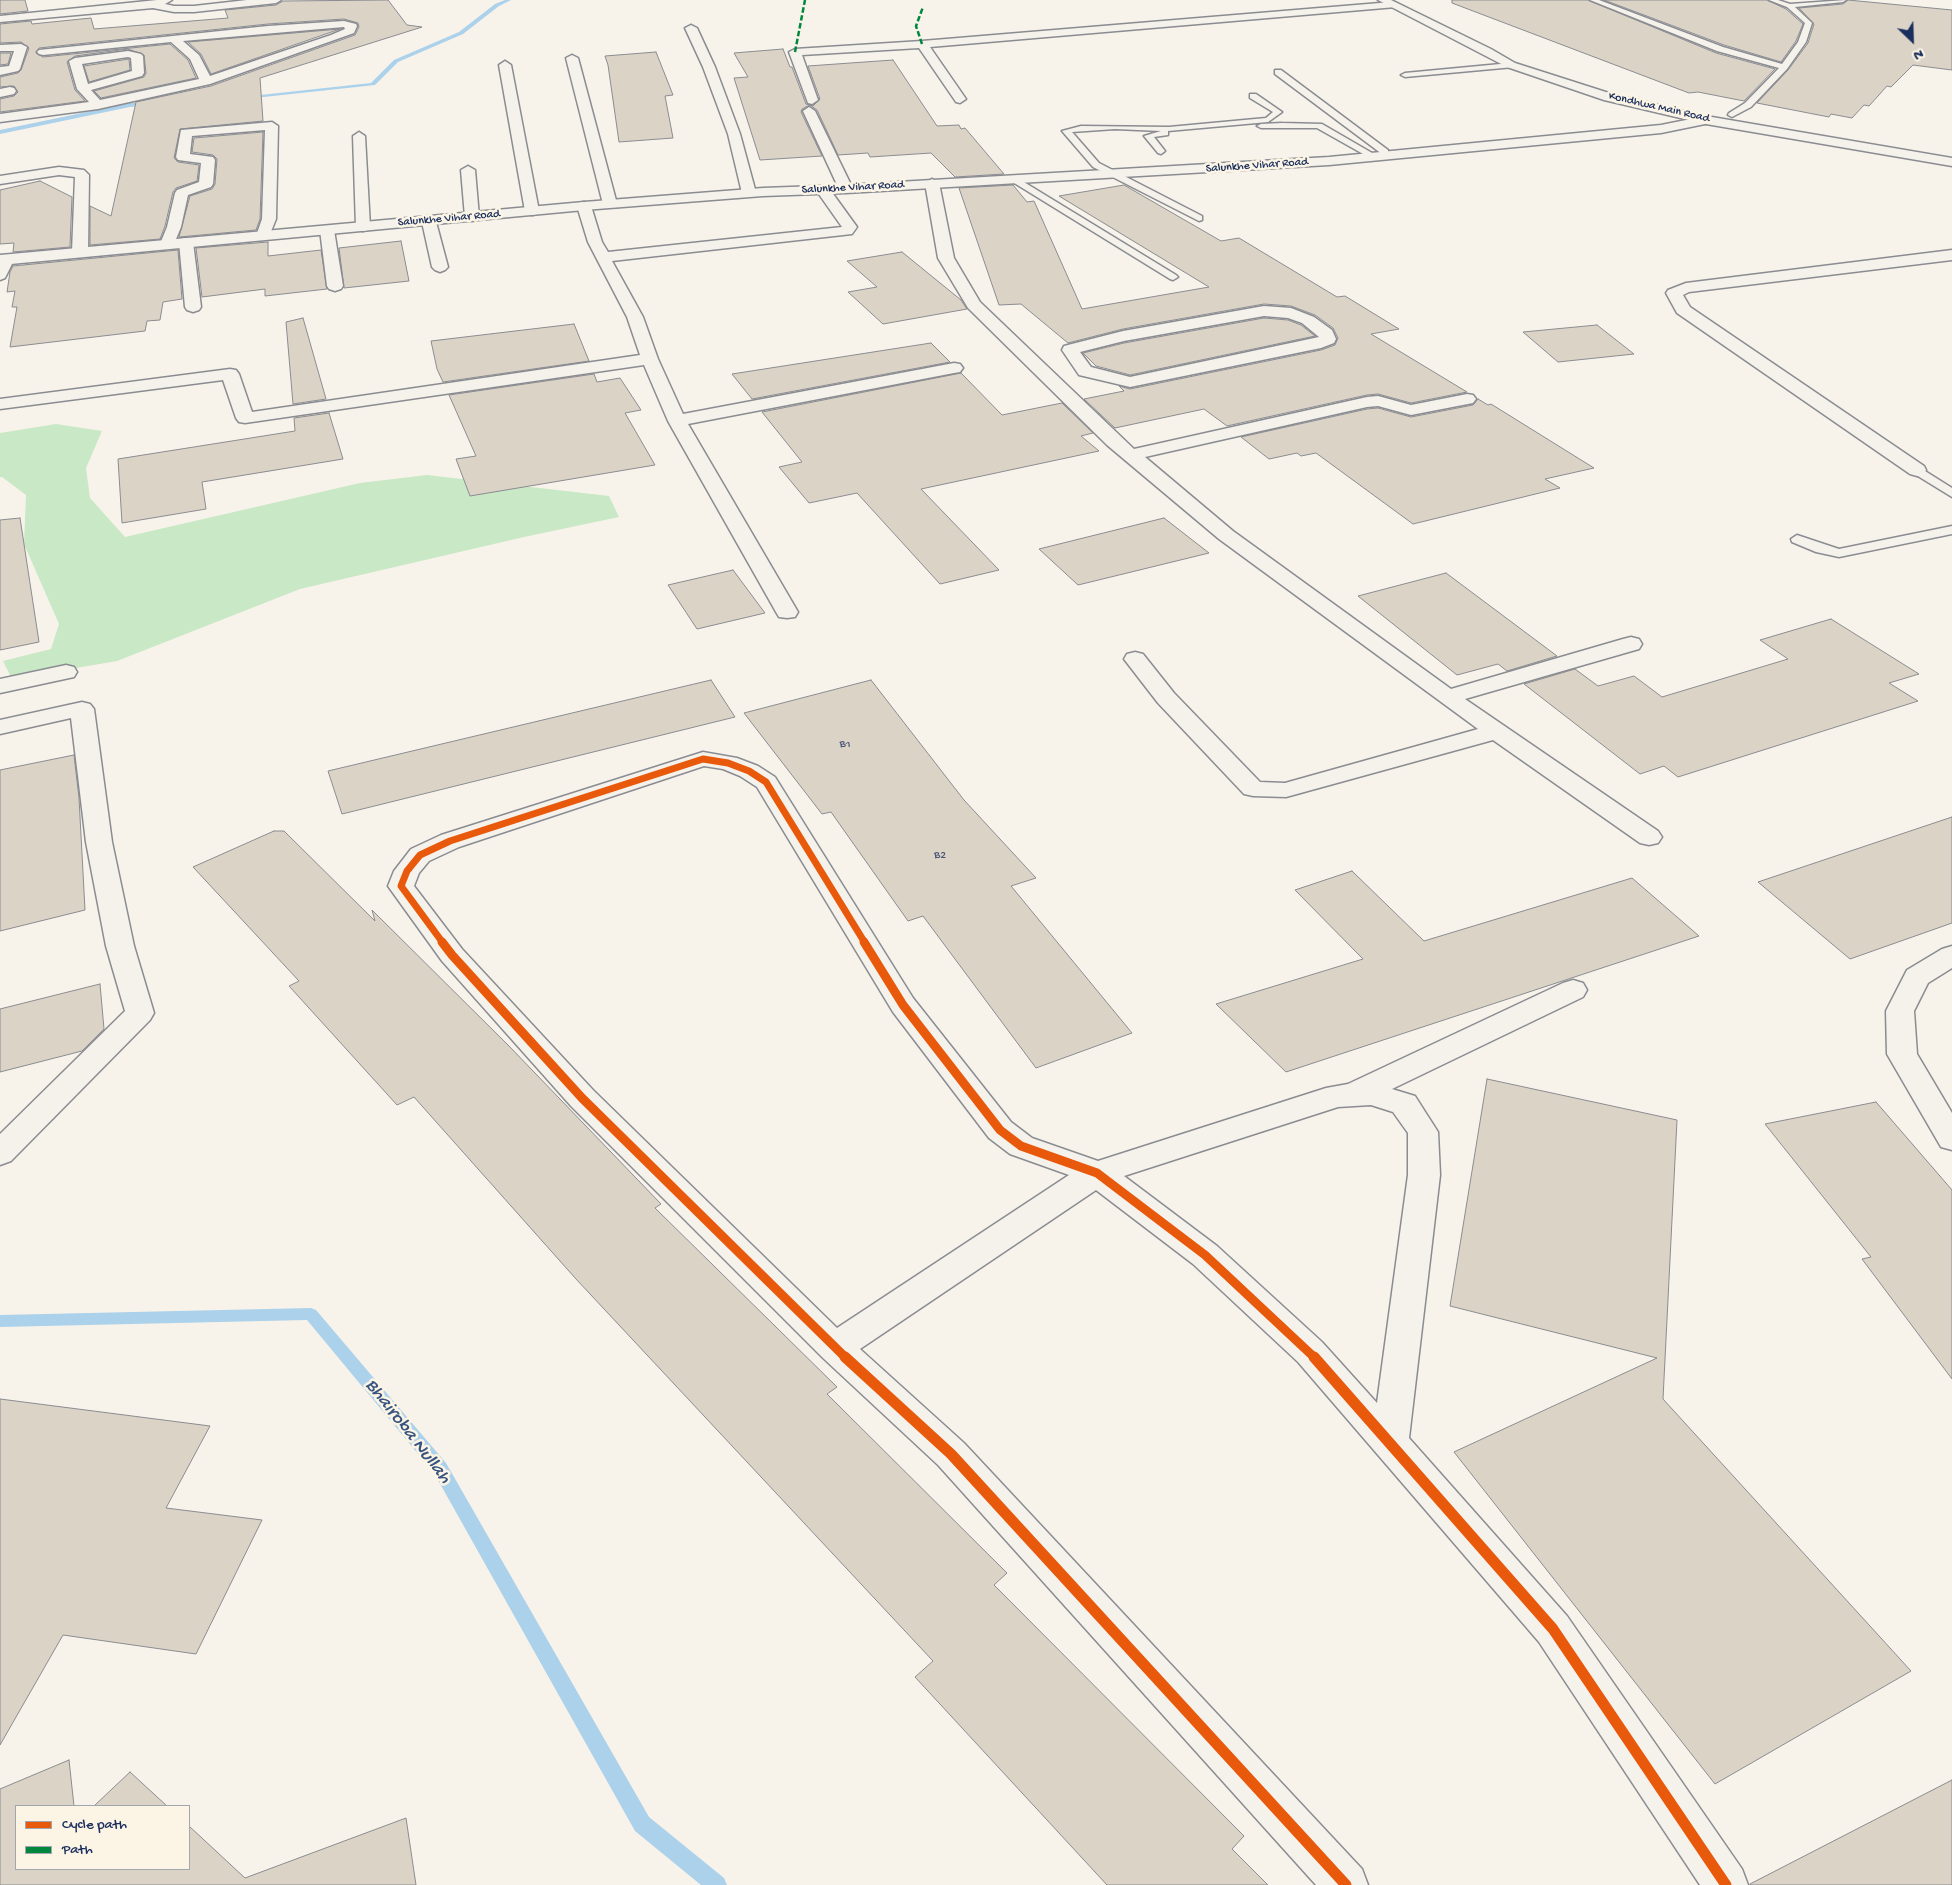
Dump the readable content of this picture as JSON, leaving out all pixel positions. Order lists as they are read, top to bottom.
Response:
{
  "streets": {
    "street": ["Kondhwa Main Road", "Salunkhe Vihar Road"]
  },
  "crossings": [
    ["Kondhwa Main Road", "Salunkhe Vihar Road"]
  ],
  "water": ["Bhairoba Nullah"],
  "house_numbers": ["B1", "B2"],
  "legend": ["Cycle path", "Path"],
  "north": "bottom right"
}
